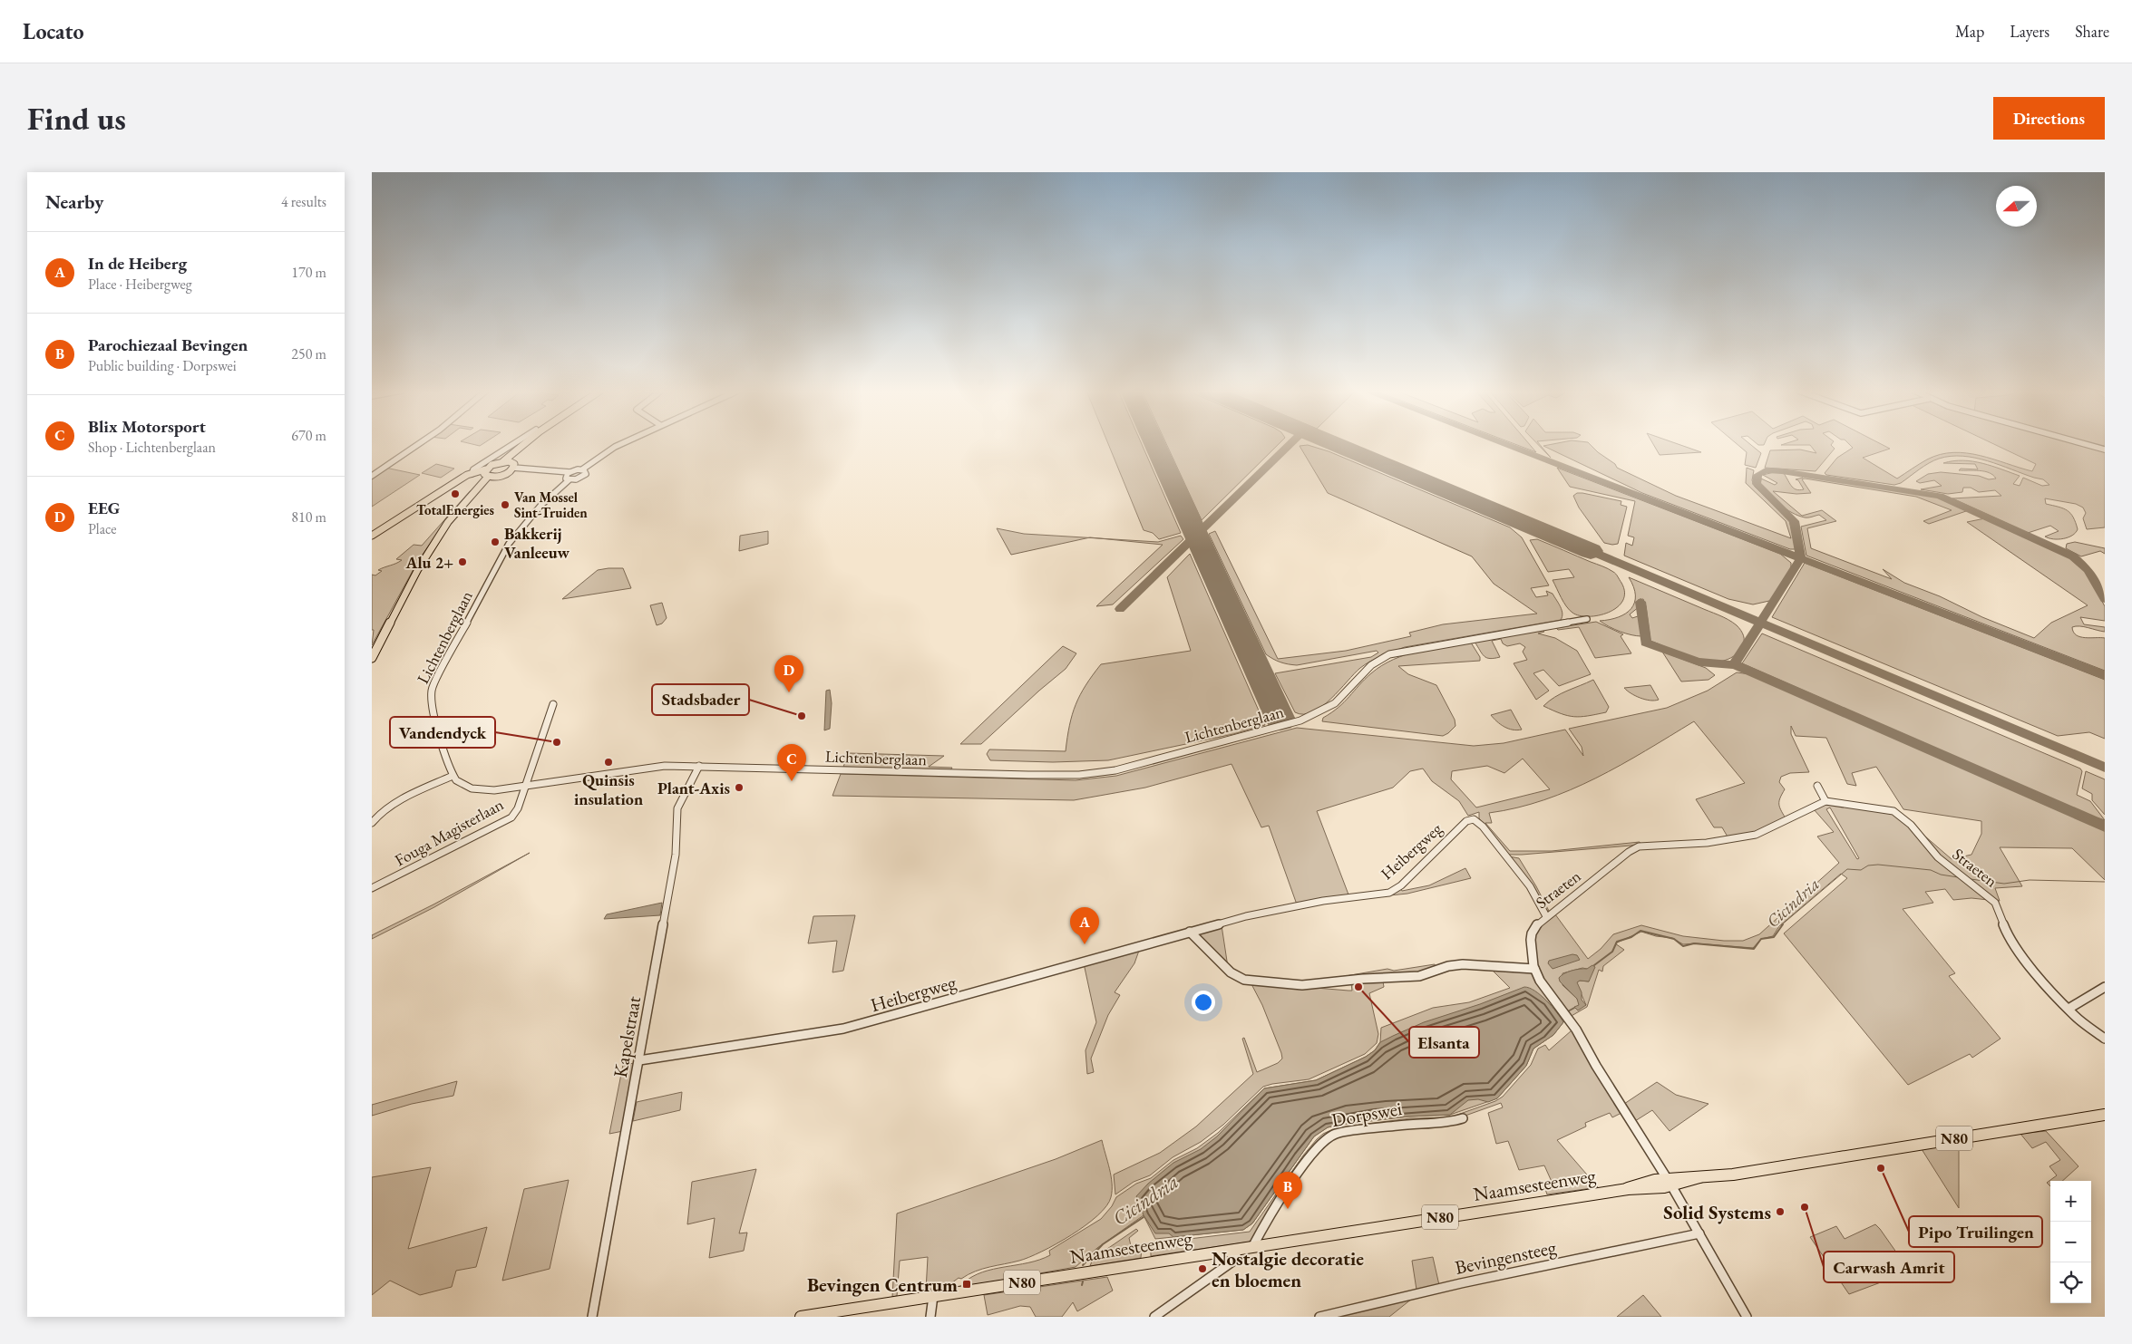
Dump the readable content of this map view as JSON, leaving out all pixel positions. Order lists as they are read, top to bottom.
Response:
{
  "streets": {
    "main road": ["N80", "Naamsesteenweg"],
    "street": [
      "Lichtenberglaan",
      "Fouga Magisterlaan",
      "Heibergweg",
      "Straeten",
      "Kapelstraat",
      "Dorpswei",
      "Bevingensteeg"
    ]
  },
  "crossings": [
    ["Lichtenberglaan", "Fouga Magisterlaan"],
    ["Lichtenberglaan", "Kapelstraat"],
    ["Heibergweg", "Straeten"],
    ["Heibergweg", "Kapelstraat"],
    ["Straeten", "Naamsesteenweg"],
    ["Straeten", "Bevingensteeg"],
    ["Dorpswei", "Naamsesteenweg"]
  ],
  "water": ["Cicindria"],
  "places": {
    "other": [
      "TotalEnergies",
      "Van Mossel Sint-Truiden",
      "Bakkerij Vanleeuw",
      "Alu 2+",
      "Stadsbader",
      "Vandendyck",
      "Quinsis insulation",
      "Plant-Axis",
      "Elsanta",
      "Pipo Truilingen",
      "Carwash Amrit",
      "Solid Systems",
      "Nostalgie decoratie en bloemen"
    ],
    "transit": ["Bevingen Centrum"]
  },
  "north": "left",
  "page": {
    "header": "Locato",
    "nav": ["Map", "Layers", "Share"],
    "buttons": "Directions",
    "title": "Find us",
    "heading": ["Nearby", "4 results"],
    "list": [
      {
        "mark": "A",
        "name": "In de Heiberg",
        "note": "Place · Heibergweg",
        "value": "170 m"
      },
      {
        "mark": "B",
        "name": "Parochiezaal Bevingen",
        "note": "Public building · Dorpswei",
        "value": "250 m"
      },
      {
        "mark": "C",
        "name": "Blix Motorsport",
        "note": "Shop · Lichtenberglaan",
        "value": "670 m"
      },
      {
        "mark": "D",
        "name": "EEG",
        "note": "Place",
        "value": "810 m"
      }
    ],
    "pins": [
      "D",
      "C",
      "A",
      "B"
    ],
    "map_buttons": ["+", "−"]
  }
}
